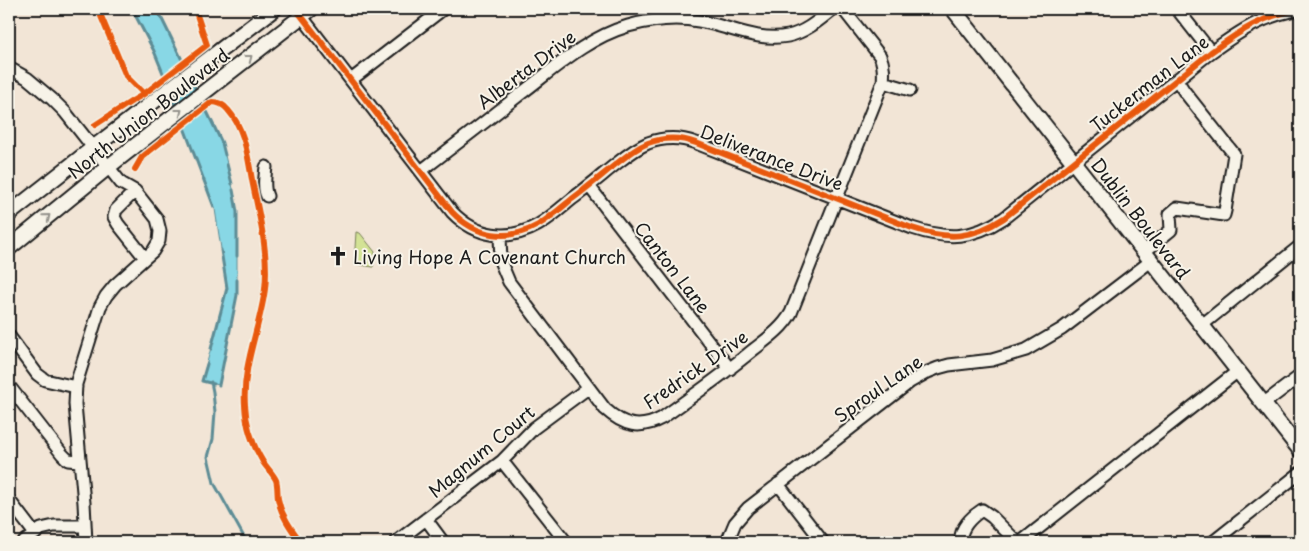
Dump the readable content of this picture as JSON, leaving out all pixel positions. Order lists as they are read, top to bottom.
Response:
{
  "streets": {
    "main road": ["North Union Boulevard", "Dublin Boulevard"],
    "street": [
      "Alberta Drive",
      "Tuckerman Lane",
      "Deliverance Drive",
      "Canton Lane",
      "Fredrick Drive",
      "Sproul Lane",
      "Magnum Court"
    ]
  },
  "crossings": [
    ["Alberta Drive", "Deliverance Drive"],
    ["Tuckerman Lane", "Deliverance Drive"],
    ["Tuckerman Lane", "Dublin Boulevard"],
    ["Tuckerman Lane", "Sproul Lane"],
    ["North Union Boulevard", "Deliverance Drive"],
    ["Deliverance Drive", "Dublin Boulevard"],
    ["Deliverance Drive", "Canton Lane"],
    ["Deliverance Drive", "Fredrick Drive"],
    ["Dublin Boulevard", "Sproul Lane"],
    ["Canton Lane", "Fredrick Drive"],
    ["Fredrick Drive", "Magnum Court"]
  ],
  "places": {
    "church": ["Living Hope A Covenant Church"]
  }
}
